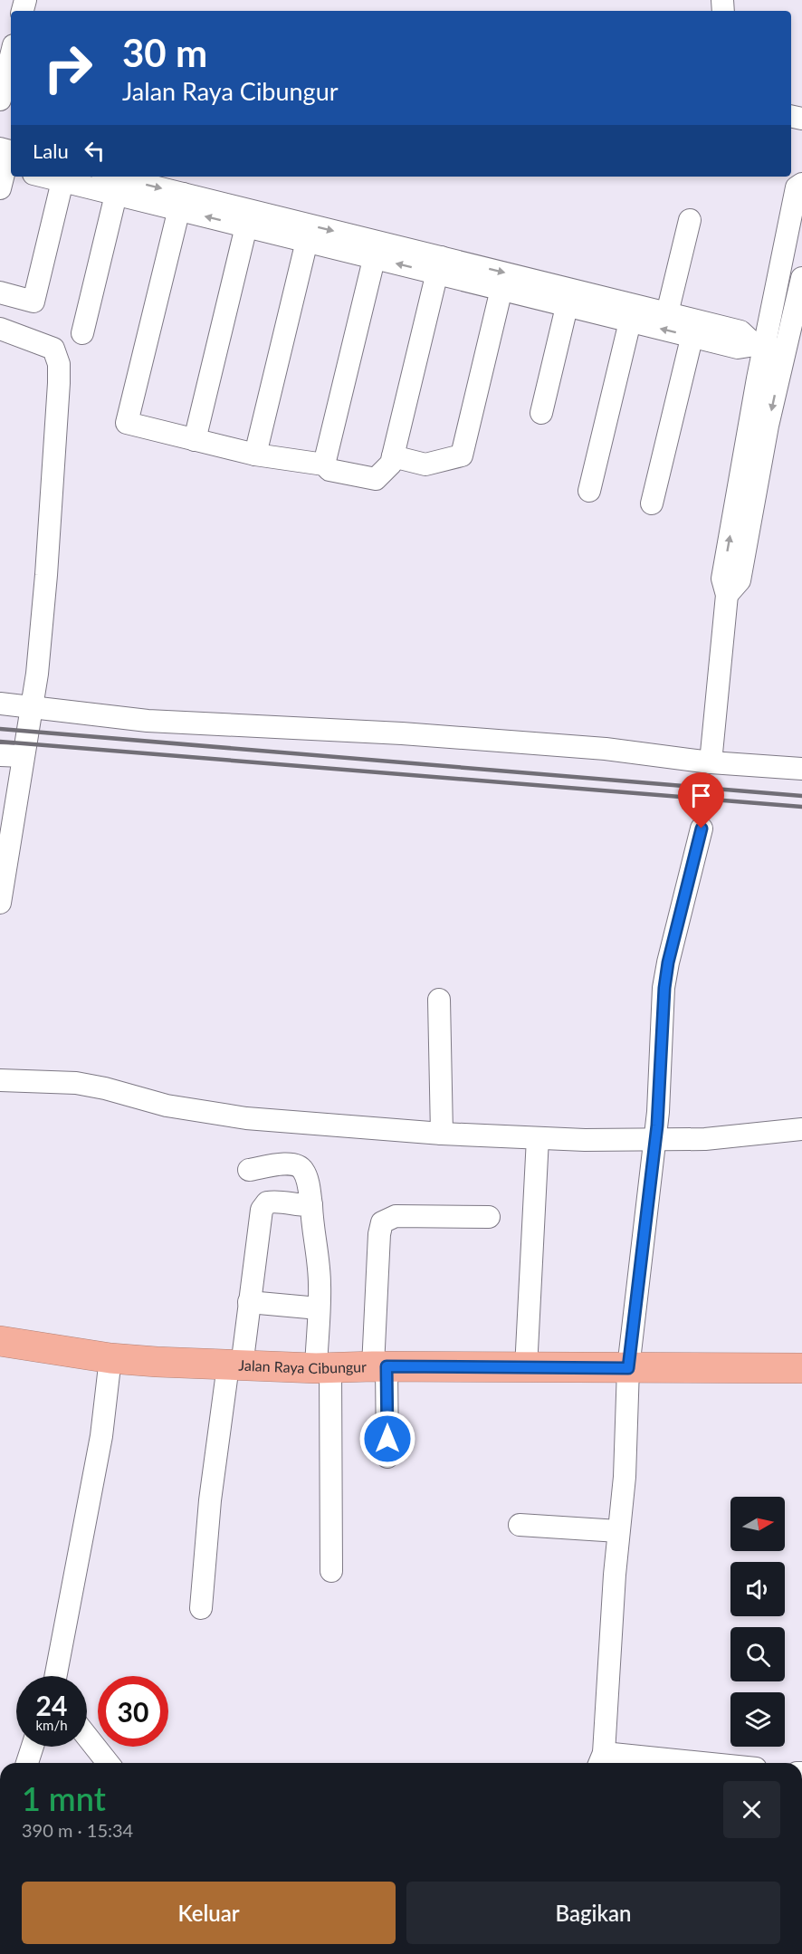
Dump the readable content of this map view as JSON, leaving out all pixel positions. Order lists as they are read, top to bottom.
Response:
{
  "streets": {
    "highway": ["Jalan Raya Cibungur"]
  },
  "north": "right",
  "page": {
    "turn": ["30 m", "Jalan Raya Cibungur"],
    "then": "Lalu",
    "speed": "24 km/h",
    "limit": "30",
    "heading": ["1 mnt", "390 m · 15:34"],
    "buttons": ["Keluar", "Bagikan"]
  }
}
